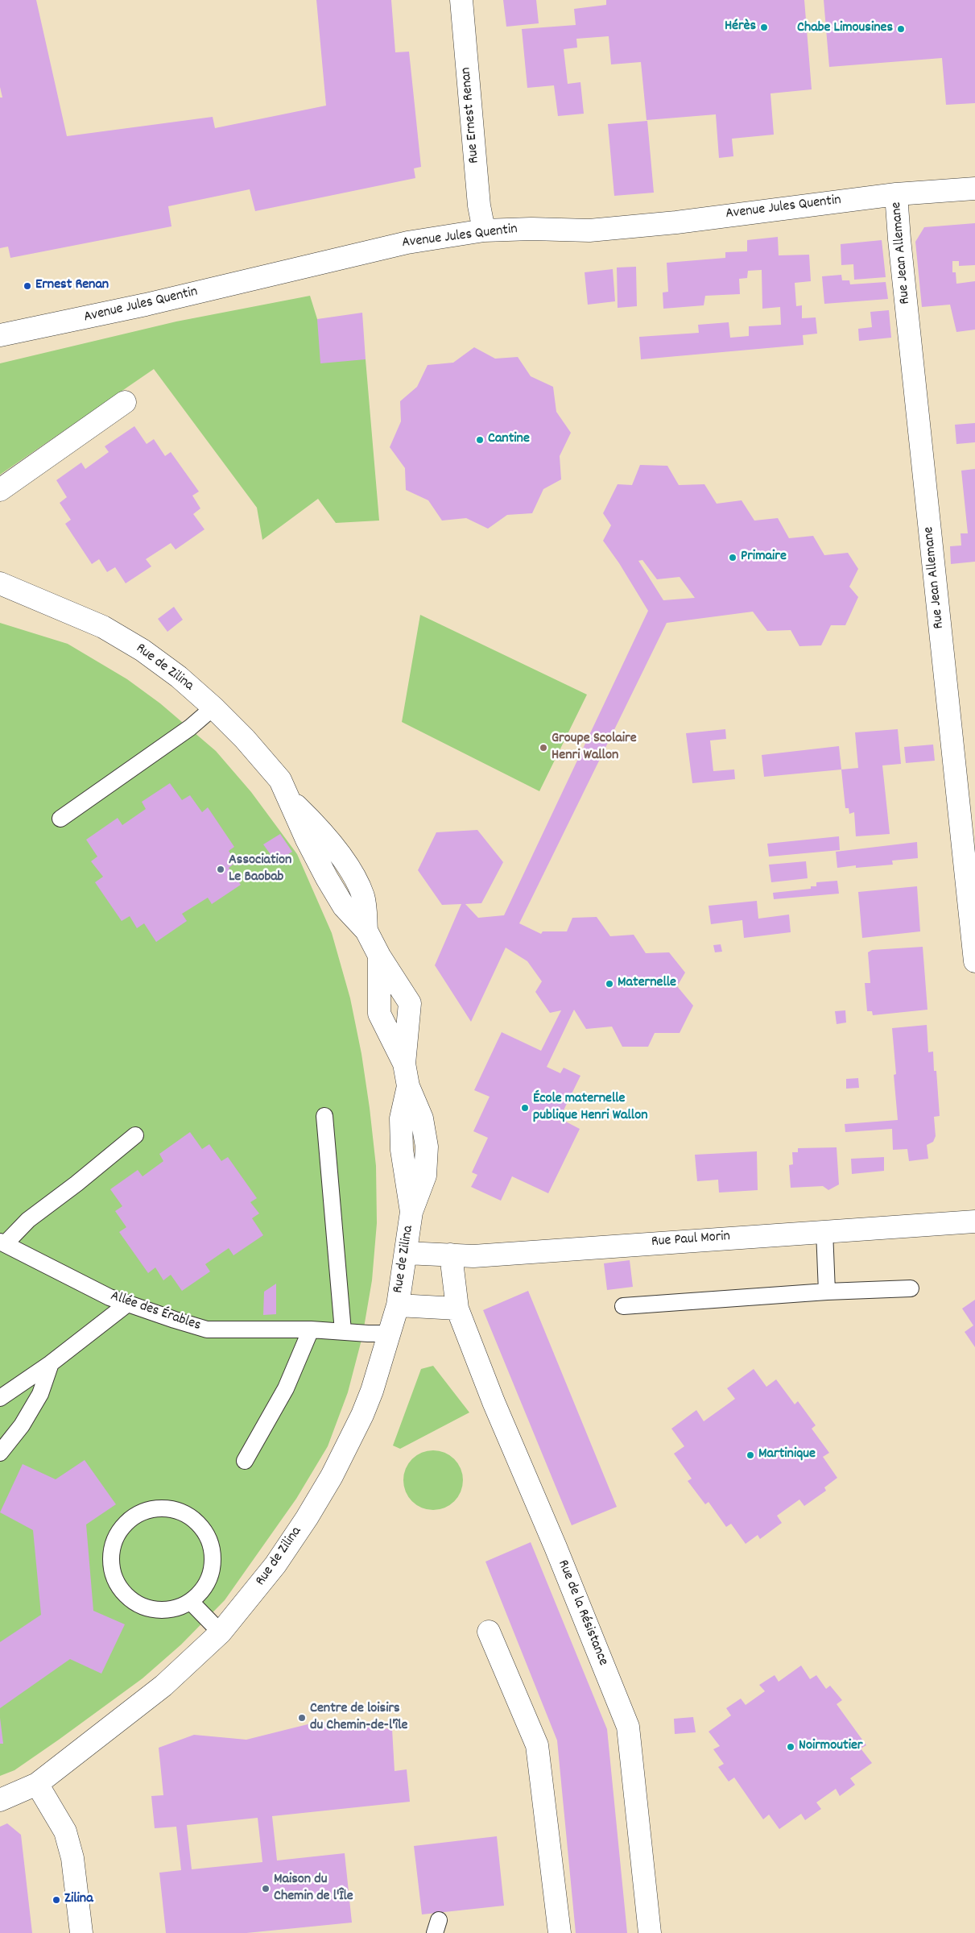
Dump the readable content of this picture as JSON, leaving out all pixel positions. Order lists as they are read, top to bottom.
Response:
{
  "streets": {
    "street": [
      "Rue Ernest Renan",
      "Avenue Jules Quentin",
      "Rue Jean Allemane",
      "Rue de Zilina",
      "Rue Paul Morin",
      "Rue de la Résistance"
    ],
    "lane": ["Allée des Érables"]
  },
  "crossings": [
    ["Rue Ernest Renan", "Avenue Jules Quentin"],
    ["Avenue Jules Quentin", "Rue Jean Allemane"],
    ["Rue de Zilina", "Rue Paul Morin"],
    ["Rue de Zilina", "Allée des Érables"],
    ["Rue Paul Morin", "Rue de la Résistance"]
  ],
  "places": [
    "Hérès",
    "Chabe Limousines",
    "Ernest Renan",
    "Cantine",
    "Primaire",
    "Groupe Scolaire Henri Wallon",
    "Association Le Baobab",
    "Maternelle",
    "École maternelle publique Henri Wallon",
    "Martinique",
    "Centre de loisirs du Chemin-de-l'île",
    "Noirmoutier",
    "Maison du Chemin de l'Île",
    "Zilina"
  ]
}
